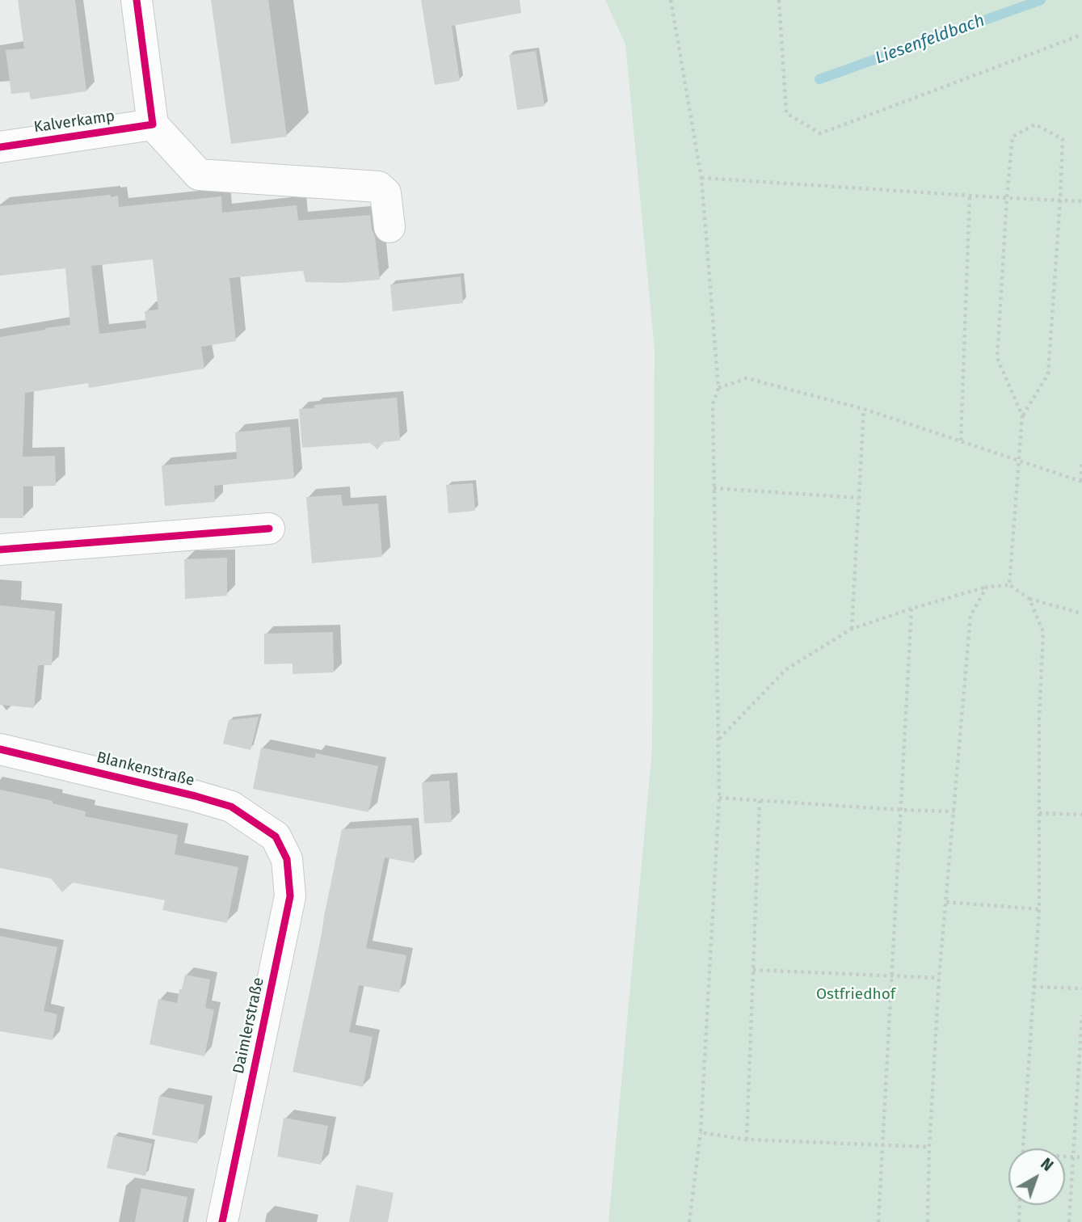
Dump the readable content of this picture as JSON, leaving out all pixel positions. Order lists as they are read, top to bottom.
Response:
{
  "streets": {
    "street": ["Kalverkamp", "Blankenstraße", "Daimlerstraße"]
  },
  "crossings": [
    ["Blankenstraße", "Daimlerstraße"]
  ],
  "water": ["Liesenfeldbach"],
  "parks": ["Ostfriedhof"],
  "north": "top right"
}
